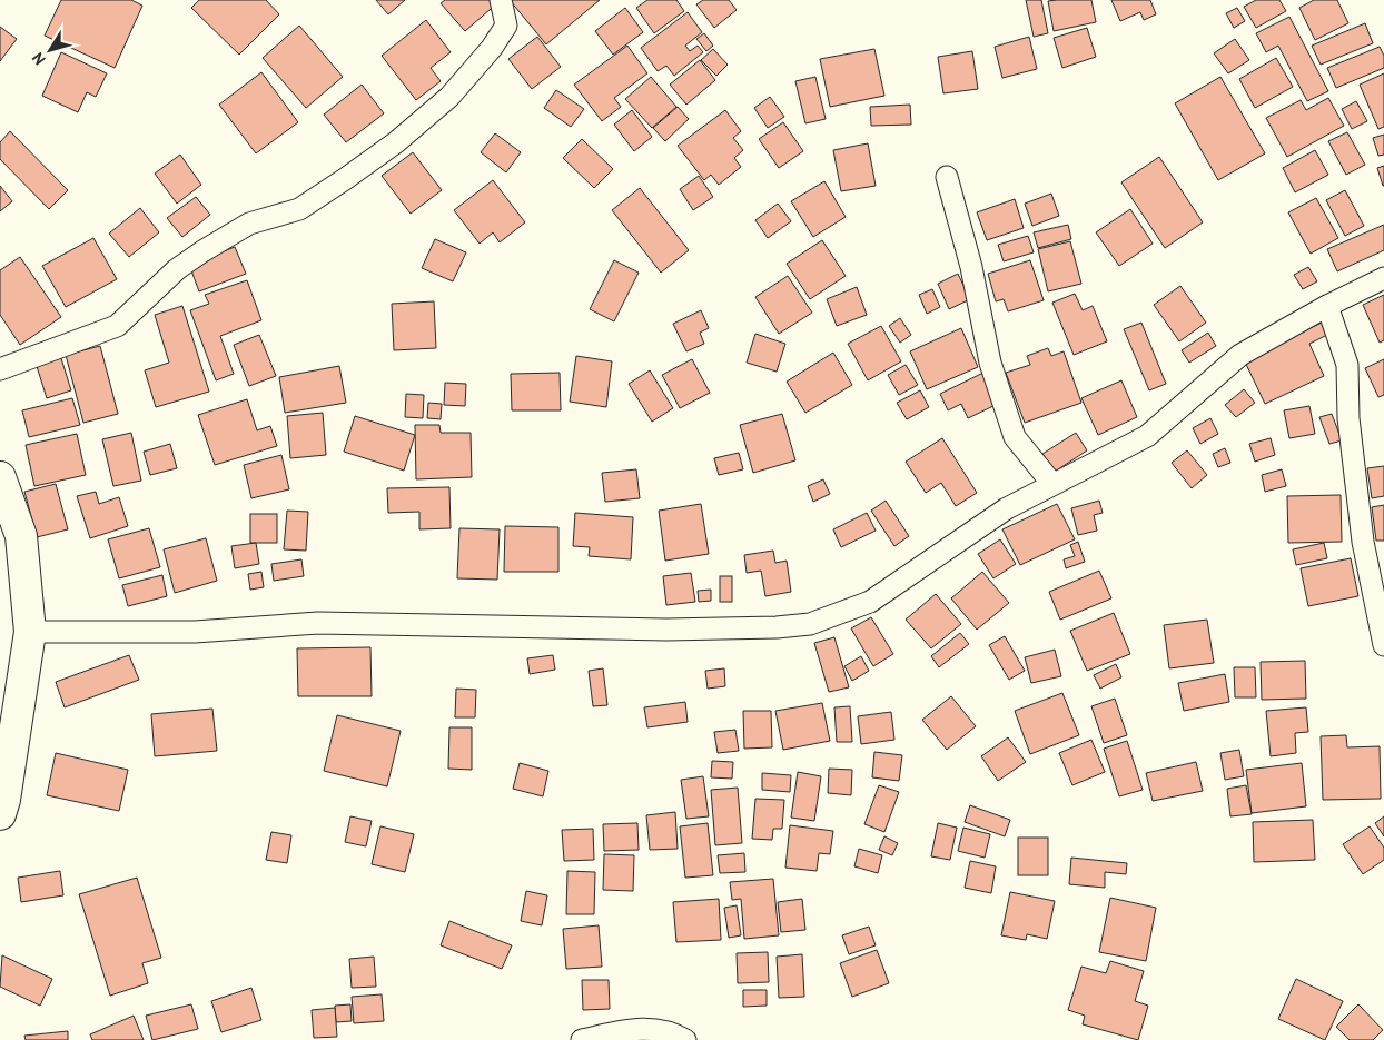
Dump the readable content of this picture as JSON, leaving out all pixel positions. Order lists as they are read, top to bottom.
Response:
{
  "north": "bottom left"
}
